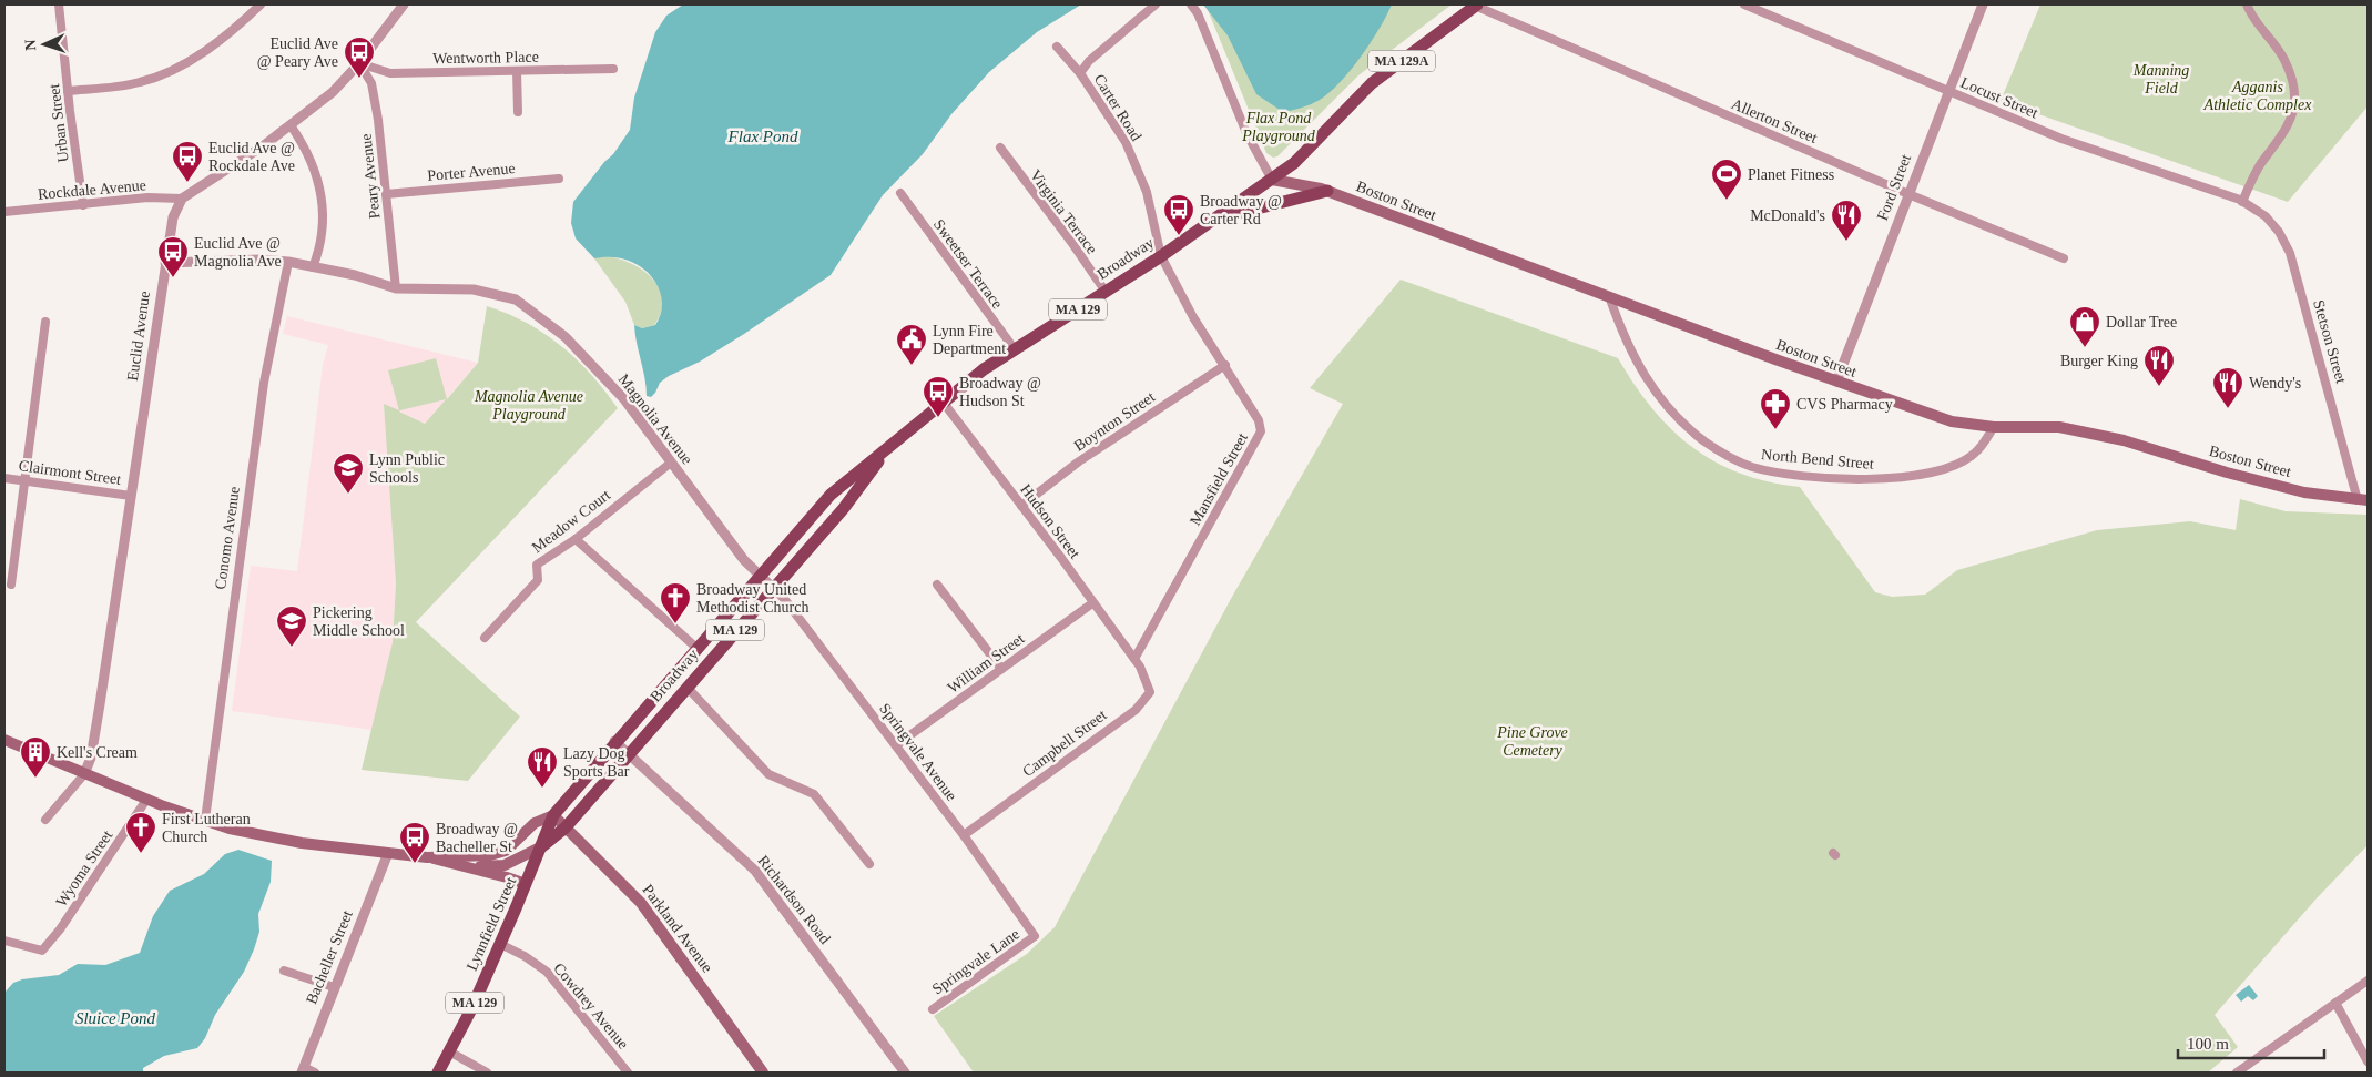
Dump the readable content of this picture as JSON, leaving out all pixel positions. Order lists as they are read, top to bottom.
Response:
{
  "streets": {
    "main road": [
      "MA 129A",
      "Boston Street",
      "Broadway",
      "MA 129",
      "Lynnfield Street",
      "Parkland Avenue"
    ],
    "street": [
      "Wentworth Place",
      "Locust Street",
      "Carter Road",
      "Allerton Street",
      "Urban Street",
      "Porter Avenue",
      "Peary Avenue",
      "Ford Street",
      "Rockdale Avenue",
      "Virginia Terrace",
      "Sweetser Terrace",
      "Euclid Avenue",
      "Stetson Street",
      "Magnolia Avenue",
      "Boynton Street",
      "North Bend Street",
      "Clairmont Street",
      "Mansfield Street",
      "Meadow Court",
      "Hudson Street",
      "Conomo Avenue",
      "William Street",
      "Campbell Street",
      "Springvale Avenue",
      "Wyoma Street",
      "Richardson Road",
      "Bacheller Street",
      "Springvale Lane",
      "Cowdrey Avenue"
    ]
  },
  "crossings": [
    ["Wentworth Place", "Peary Avenue"],
    ["MA 129A", "Allerton Street"],
    ["MA 129A", "Boston Street"],
    ["MA 129A", "Broadway"],
    ["Locust Street", "Ford Street"],
    ["Locust Street", "Stetson Street"],
    ["Carter Road", "Broadway"],
    ["Carter Road", "Mansfield Street"],
    ["Allerton Street", "Ford Street"],
    ["Urban Street", "Rockdale Avenue"],
    ["Porter Avenue", "Peary Avenue"],
    ["Peary Avenue", "Magnolia Avenue"],
    ["Ford Street", "Boston Street"],
    ["Rockdale Avenue", "Euclid Avenue"],
    ["Boston Street", "Broadway"],
    ["Boston Street", "MA 129"],
    ["Boston Street", "Stetson Street"],
    ["Boston Street", "North Bend Street"],
    ["Virginia Terrace", "Broadway"],
    ["Broadway", "Sweetser Terrace"],
    ["Broadway", "MA 129"],
    ["Broadway", "Euclid Avenue"],
    ["Broadway", "Magnolia Avenue"],
    ["Broadway", "Mansfield Street"],
    ["Broadway", "Hudson Street"],
    ["Broadway", "Conomo Avenue"],
    ["Broadway", "Springvale Avenue"],
    ["Broadway", "Wyoma Street"],
    ["Broadway", "Richardson Road"],
    ["Broadway", "Lynnfield Street"],
    ["Broadway", "Parkland Avenue"],
    ["Broadway", "Bacheller Street"],
    ["Euclid Avenue", "Magnolia Avenue"],
    ["Euclid Avenue", "Clairmont Street"],
    ["Magnolia Avenue", "Meadow Court"],
    ["Magnolia Avenue", "Conomo Avenue"],
    ["Magnolia Avenue", "Springvale Avenue"],
    ["Boynton Street", "Mansfield Street"],
    ["Boynton Street", "Hudson Street"],
    ["Mansfield Street", "Hudson Street"],
    ["Mansfield Street", "Campbell Street"],
    ["Hudson Street", "William Street"],
    ["Hudson Street", "Campbell Street"],
    ["William Street", "Springvale Avenue"],
    ["Campbell Street", "Springvale Avenue"],
    ["Springvale Avenue", "Springvale Lane"],
    ["Lynnfield Street", "Cowdrey Avenue"]
  ],
  "water": ["Flax Pond", "Sluice Pond"],
  "parks": [
    "Manning Field",
    "Agganis Athletic Complex",
    "Flax Pond Playground",
    "Magnolia Avenue Playground",
    "Pine Grove Cemetery"
  ],
  "places": {
    "bus stop": [
      "Euclid Ave @ Peary Ave",
      "Euclid Ave @ Rockdale Ave",
      "Broadway @ Carter Rd",
      "Euclid Ave @ Magnolia Ave",
      "Broadway @ Hudson St",
      "Broadway @ Bacheller St"
    ],
    "sports": ["Planet Fitness"],
    "restaurant": [
      "McDonald's",
      "Burger King",
      "Wendy's",
      "Lazy Dog Sports Bar"
    ],
    "shop": ["Dollar Tree"],
    "public building": ["Lynn Fire Department"],
    "pharmacy": ["CVS Pharmacy"],
    "school or university": ["Lynn Public Schools", "Pickering Middle School"],
    "church": ["Broadway United Methodist Church", "First Lutheran Church"],
    "building": ["Kell's Cream"]
  },
  "scale_bar": "100 m",
  "north": "left"
}
